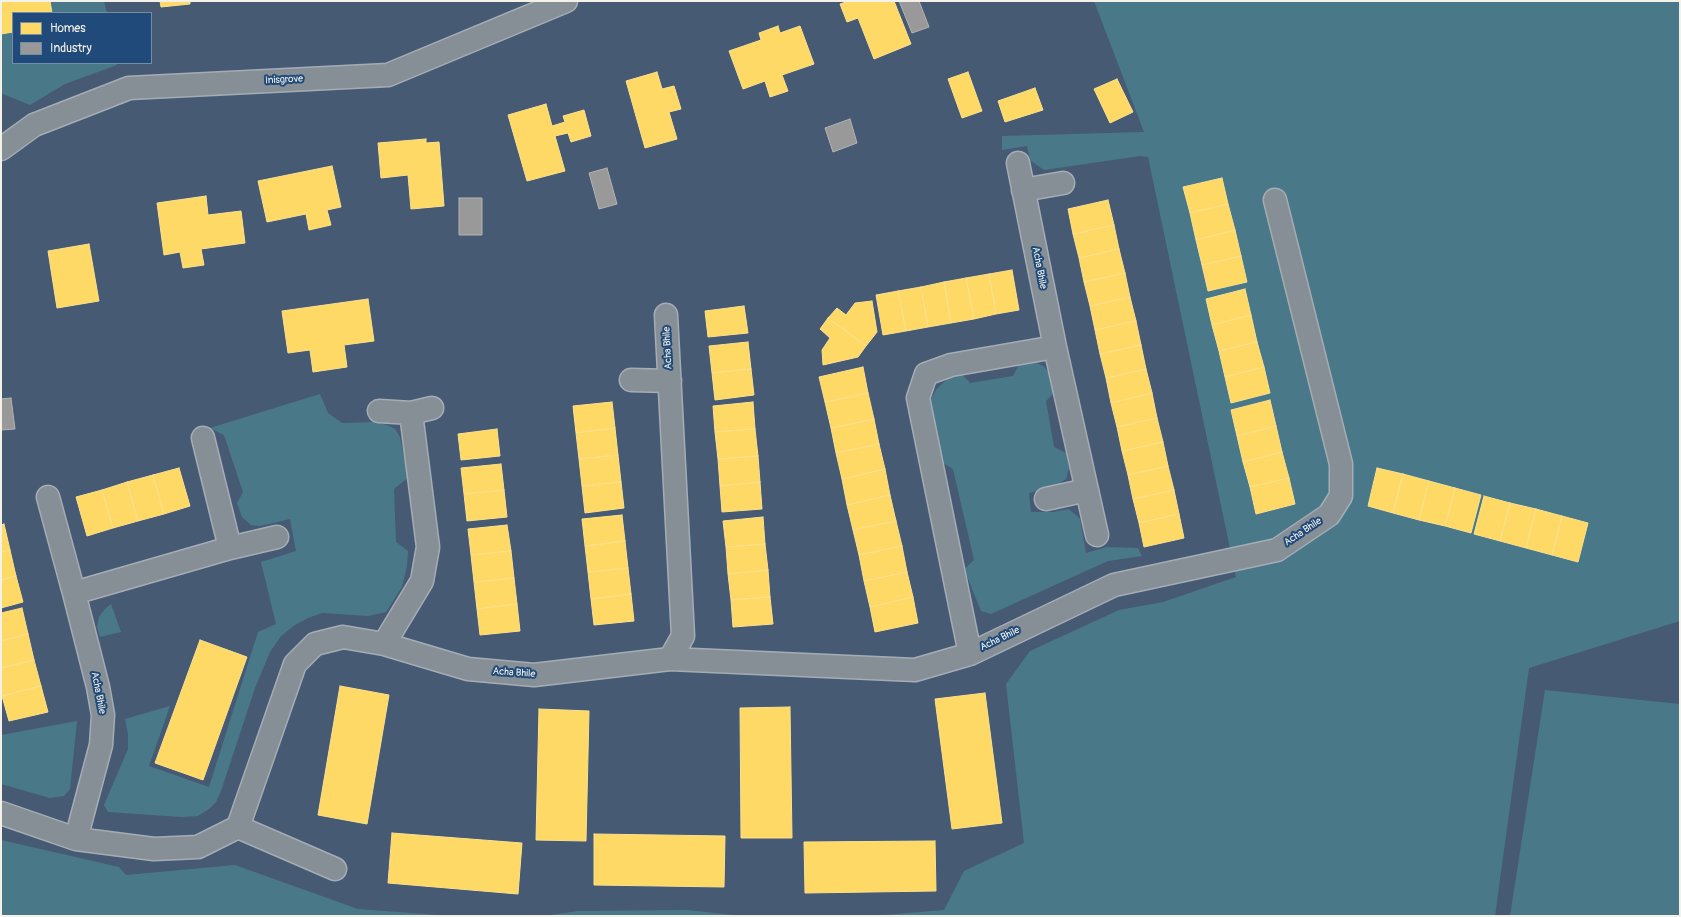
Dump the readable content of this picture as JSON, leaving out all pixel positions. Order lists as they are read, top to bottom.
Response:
{
  "streets": {
    "street": ["Inisgrove", "Acha Bhile"]
  },
  "legend": ["Homes", "Industry"]
}
